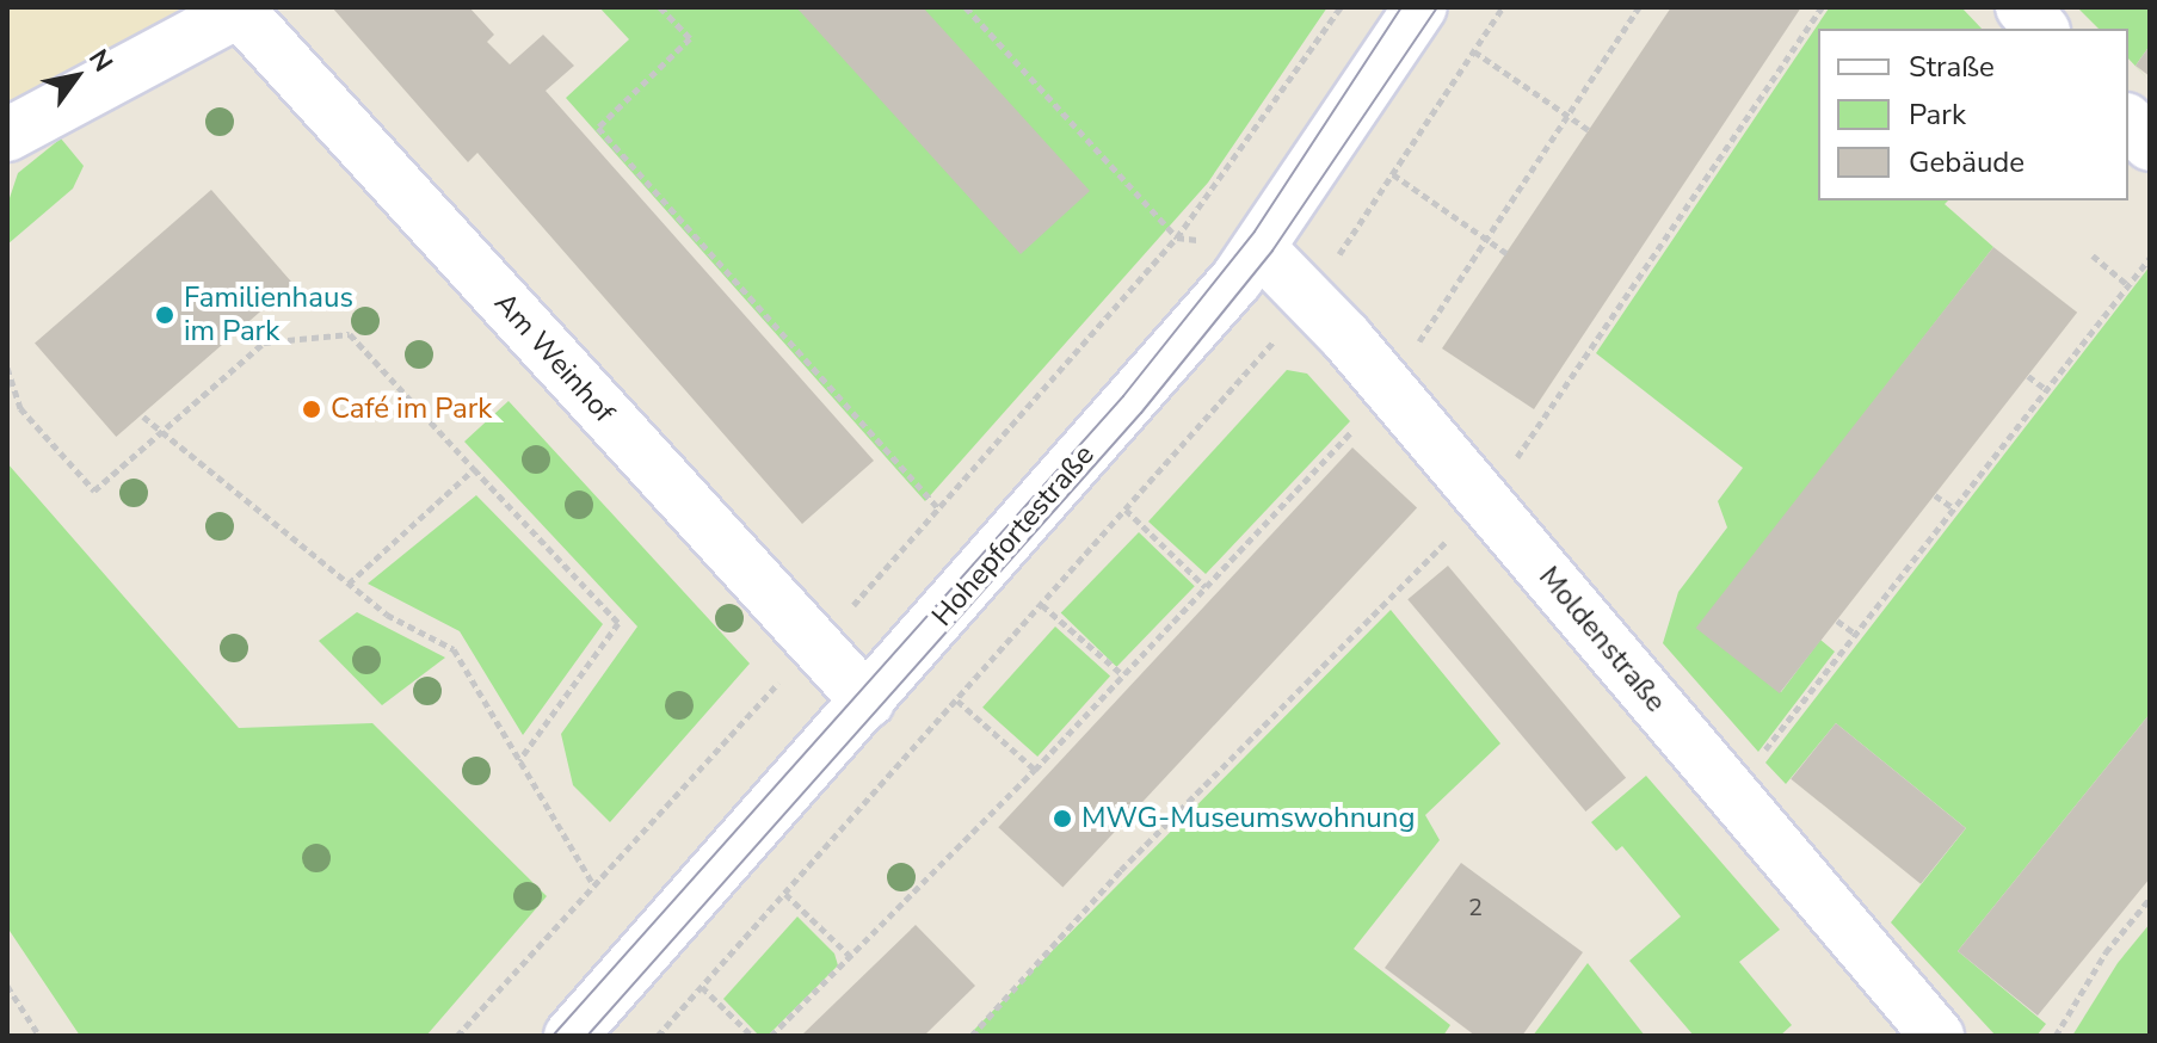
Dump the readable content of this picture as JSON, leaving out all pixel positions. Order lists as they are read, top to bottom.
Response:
{
  "streets": {
    "street": ["Am Weinhof", "Hohepfortestraße", "Moldenstraße"]
  },
  "crossings": [
    ["Am Weinhof", "Hohepfortestraße"],
    ["Hohepfortestraße", "Moldenstraße"]
  ],
  "places": ["Familienhaus im Park", "Café im Park", "MWG-Museumswohnung"],
  "house_numbers": ["2"],
  "legend": ["Straße", "Park", "Gebäude"],
  "north": "top right"
}
